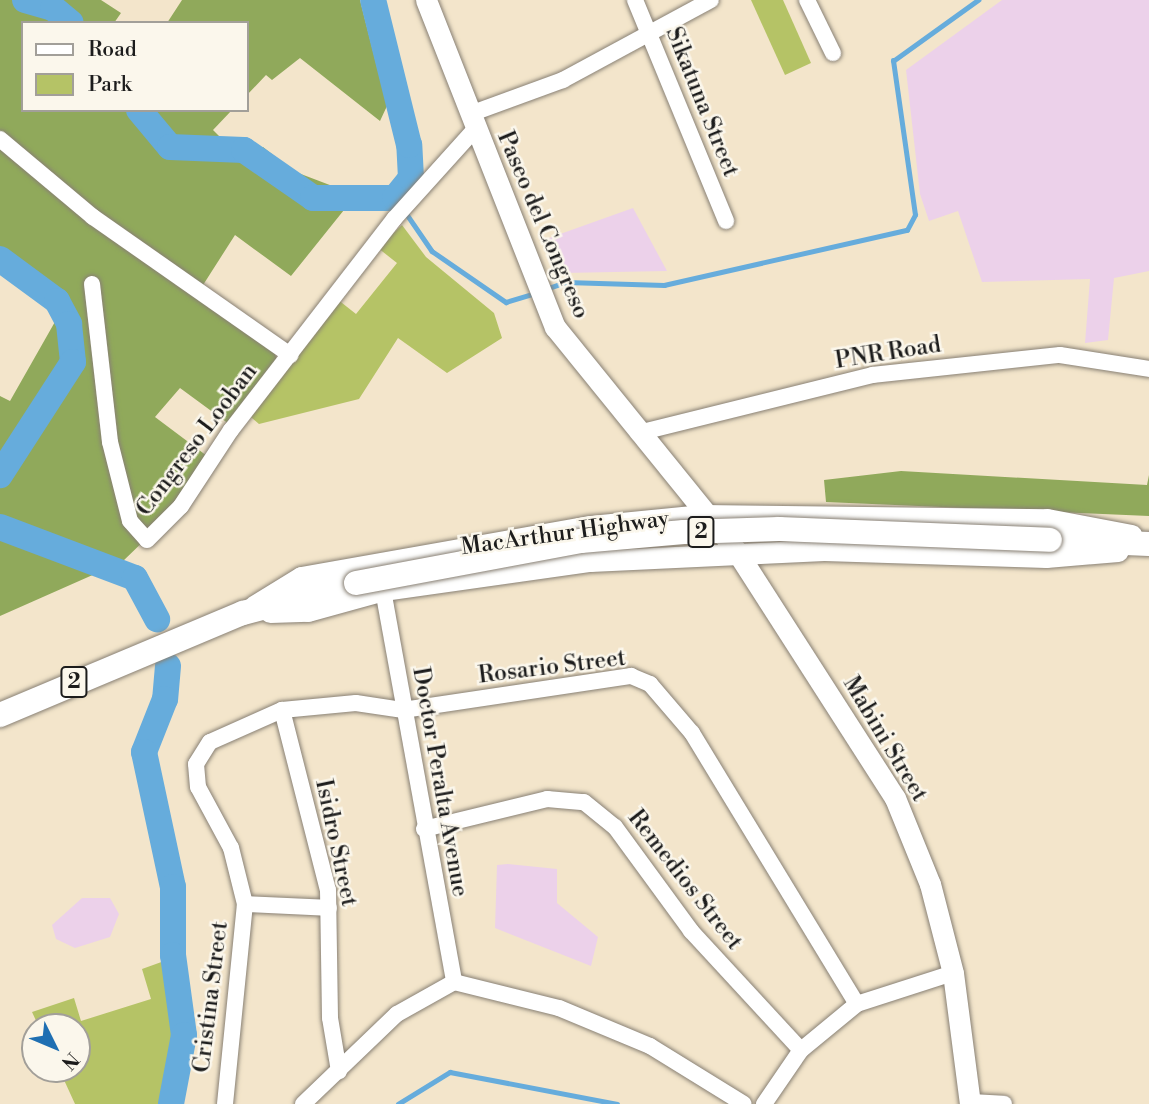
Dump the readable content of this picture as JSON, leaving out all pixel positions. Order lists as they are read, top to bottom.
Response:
{
  "streets": {
    "highway": ["2", "MacArthur Highway"],
    "main road": ["Paseo del Congreso", "Mabini Street"],
    "street": [
      "Sikatuna Street",
      "PNR Road",
      "Congreso Looban",
      "Rosario Street",
      "Doctor Peralta Avenue",
      "Isidro Street",
      "Remedios Street",
      "Cristina Street"
    ]
  },
  "crossings": [
    ["Paseo del Congreso", "PNR Road"],
    ["Paseo del Congreso", "Congreso Looban"],
    ["Paseo del Congreso", "MacArthur Highway"],
    ["Paseo del Congreso", "Mabini Street"],
    ["MacArthur Highway", "Mabini Street"],
    ["MacArthur Highway", "Doctor Peralta Avenue"],
    ["Rosario Street", "Doctor Peralta Avenue"],
    ["Rosario Street", "Isidro Street"],
    ["Rosario Street", "Cristina Street"],
    ["Doctor Peralta Avenue", "Remedios Street"]
  ],
  "legend": ["Road", "Park"],
  "north": "bottom right"
}
